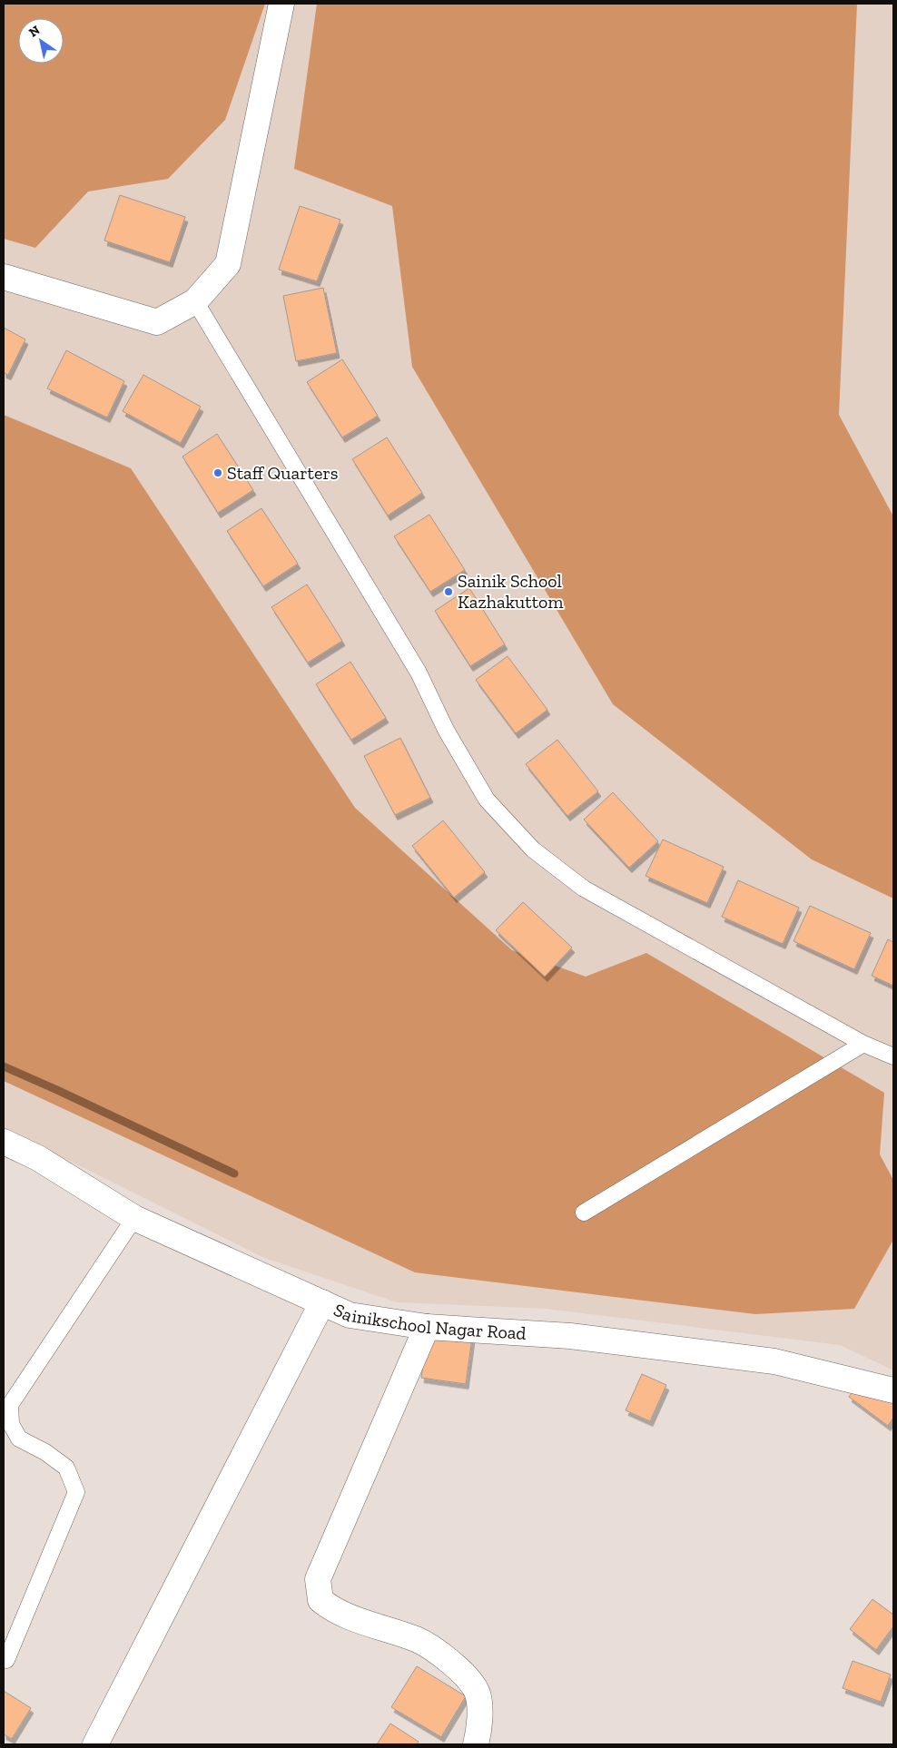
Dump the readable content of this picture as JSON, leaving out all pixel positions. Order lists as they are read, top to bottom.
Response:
{
  "streets": {
    "street": ["Sainikschool Nagar Road"]
  },
  "places": ["Staff Quarters", "Sainik School Kazhakuttom"],
  "north": "top left"
}
